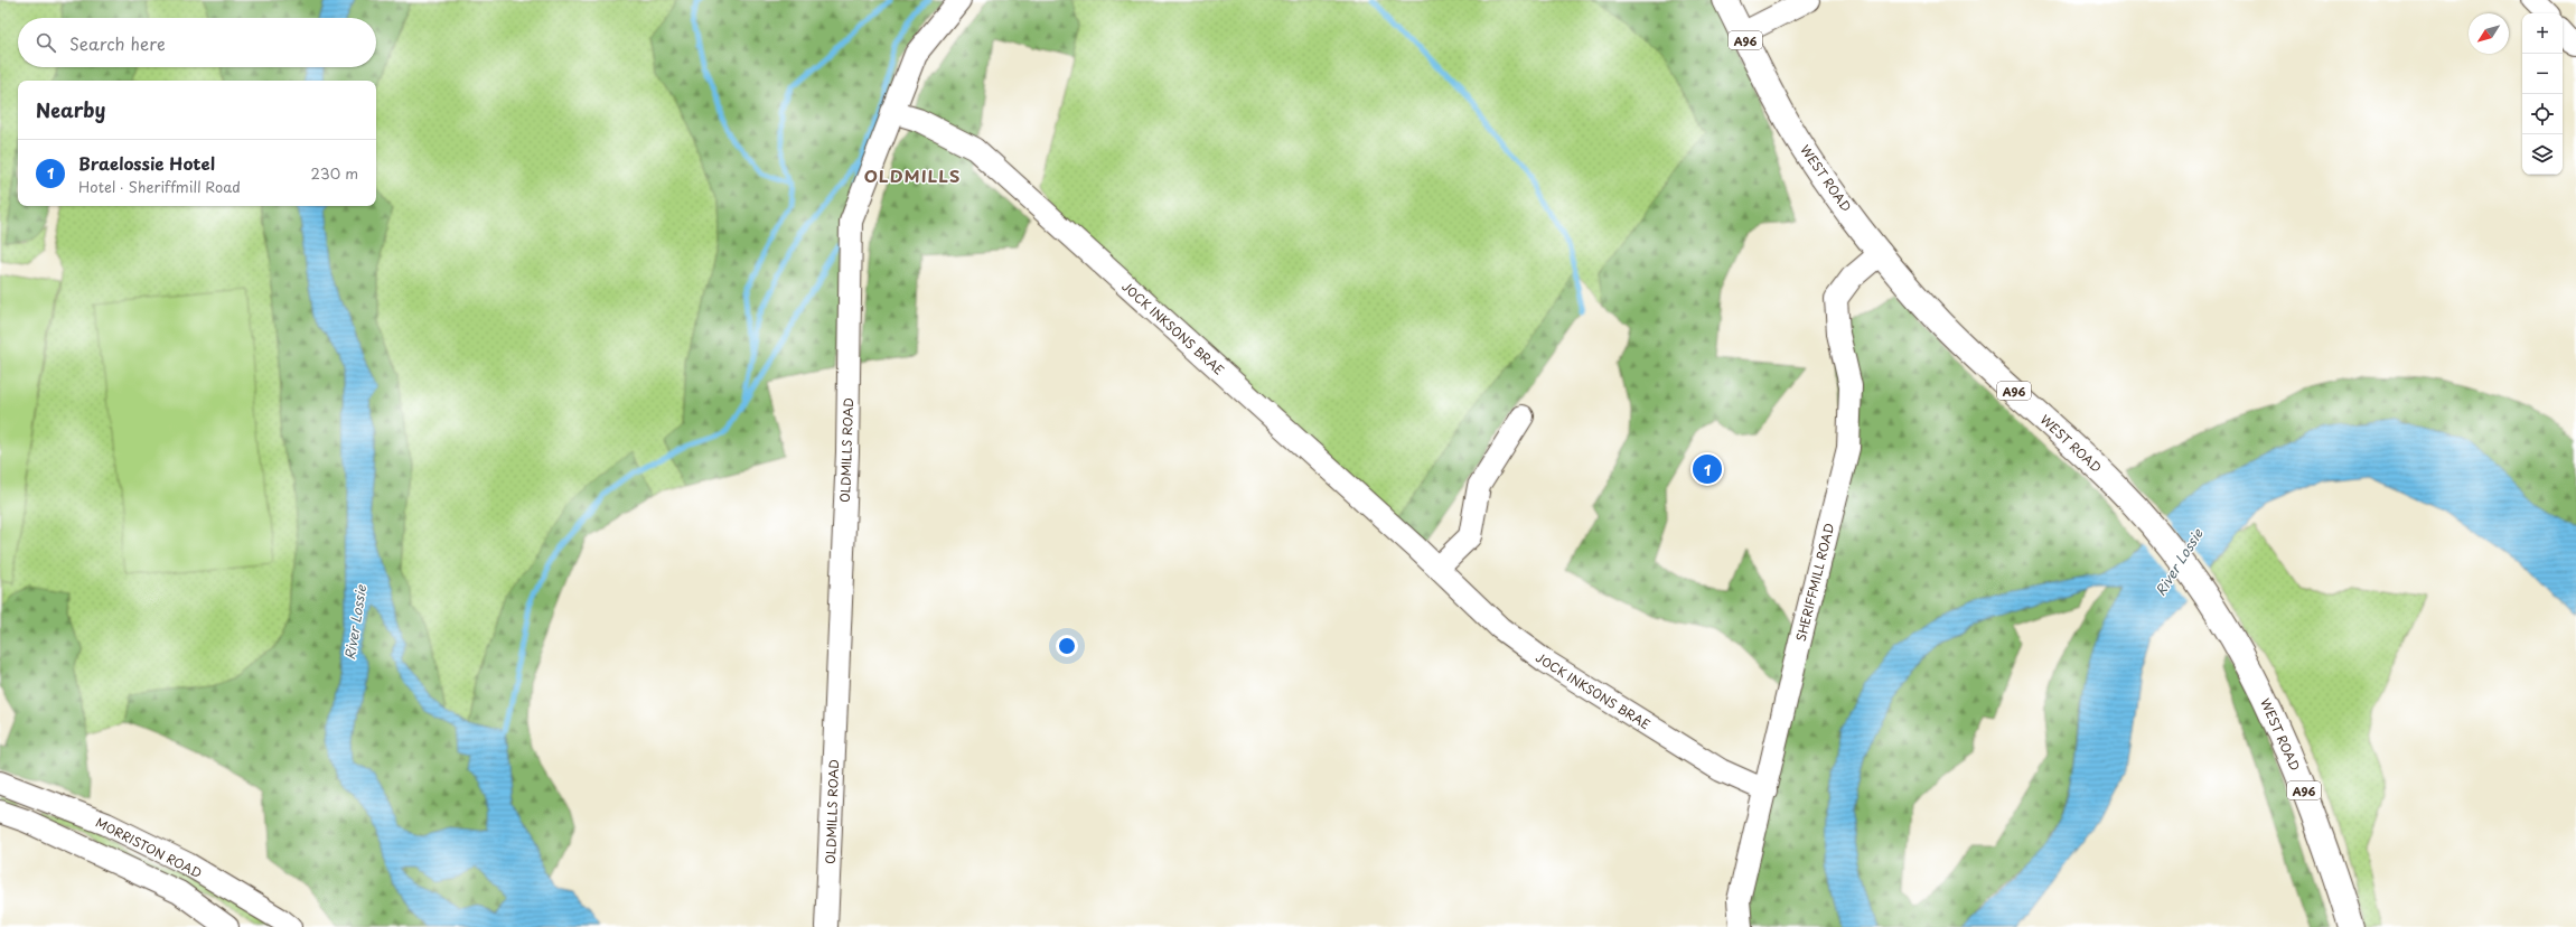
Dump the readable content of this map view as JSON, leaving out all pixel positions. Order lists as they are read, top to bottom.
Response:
{
  "streets": {
    "highway": ["A96", "WEST ROAD"],
    "street": [
      "JOCK INKSONS BRAE",
      "OLDMILLS ROAD",
      "SHERIFFMILL ROAD",
      "MORRISTON ROAD"
    ]
  },
  "crossings": [
    ["WEST ROAD", "SHERIFFMILL ROAD"],
    ["JOCK INKSONS BRAE", "OLDMILLS ROAD"],
    ["JOCK INKSONS BRAE", "SHERIFFMILL ROAD"]
  ],
  "districts": ["OLDMILLS"],
  "water": ["River Lossie"],
  "north": "bottom left",
  "page": {
    "map_buttons": ["+", "−"],
    "search": "Search here",
    "heading": "Nearby",
    "list": [
      {
        "mark": "1",
        "name": "Braelossie Hotel",
        "note": "Hotel · Sheriffmill Road",
        "value": "230 m"
      }
    ],
    "pins": "1"
  }
}
